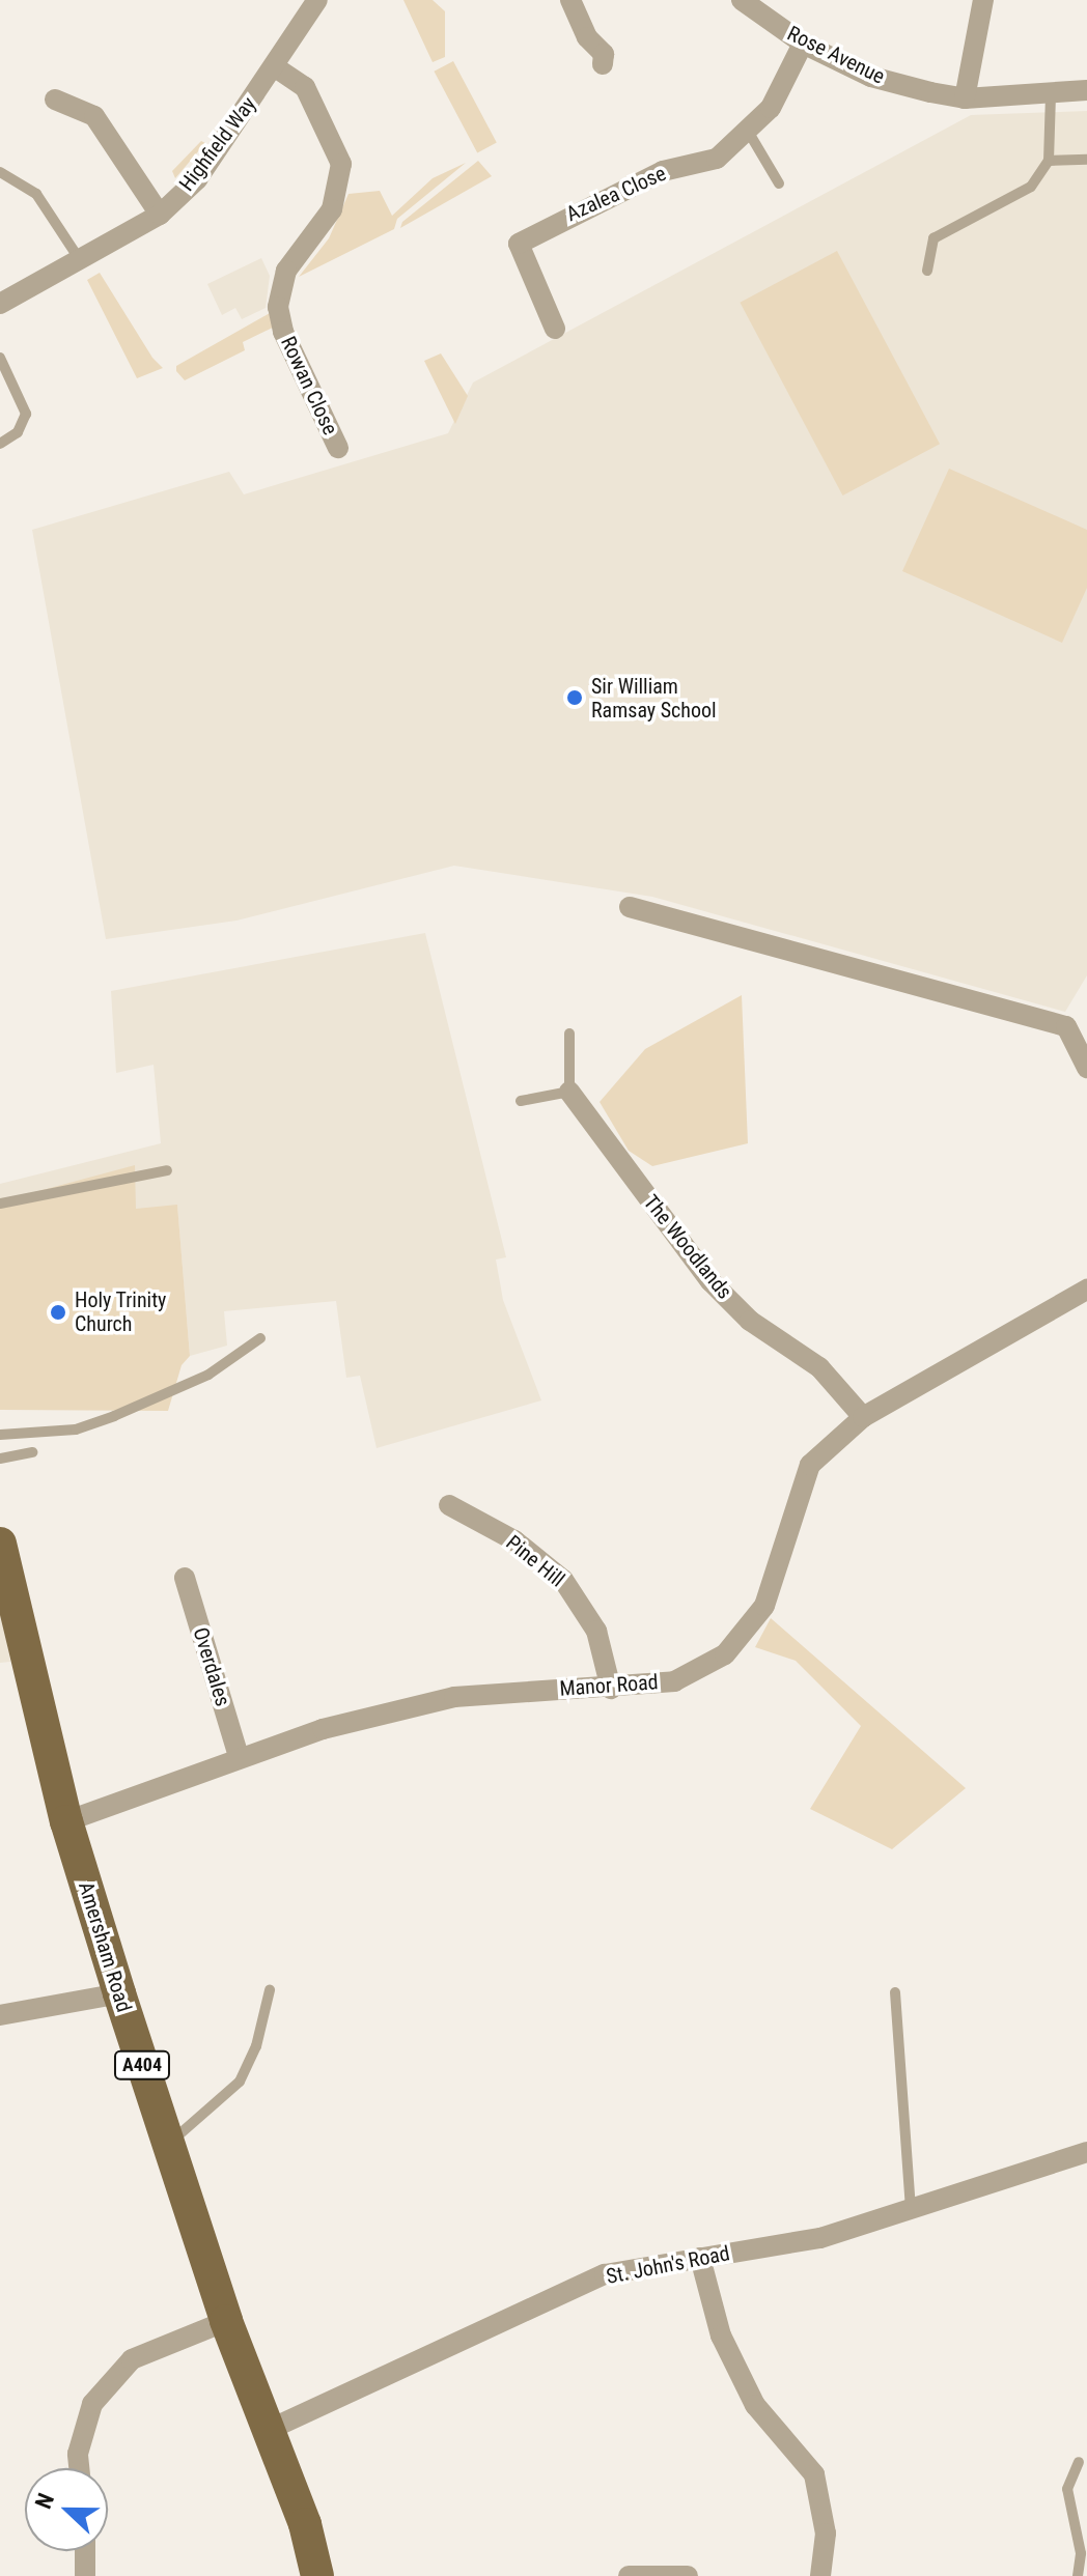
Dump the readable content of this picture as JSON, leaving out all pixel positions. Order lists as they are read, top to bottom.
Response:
{
  "streets": {
    "main road": ["Amersham Road", "A404"],
    "street": [
      "Rose Avenue",
      "Highfield Way",
      "Azalea Close",
      "Rowan Close",
      "The Woodlands",
      "Pine Hill",
      "Overdales",
      "Manor Road",
      "St. John's Road"
    ]
  },
  "crossings": [
    ["Rose Avenue", "Azalea Close"],
    ["Highfield Way", "Rowan Close"],
    ["The Woodlands", "Manor Road"],
    ["Pine Hill", "Manor Road"],
    ["Overdales", "Manor Road"],
    ["Manor Road", "Amersham Road"],
    ["Amersham Road", "St. John's Road"]
  ],
  "places": ["Sir William Ramsay School", "Holy Trinity Church"],
  "north": "left"
}
